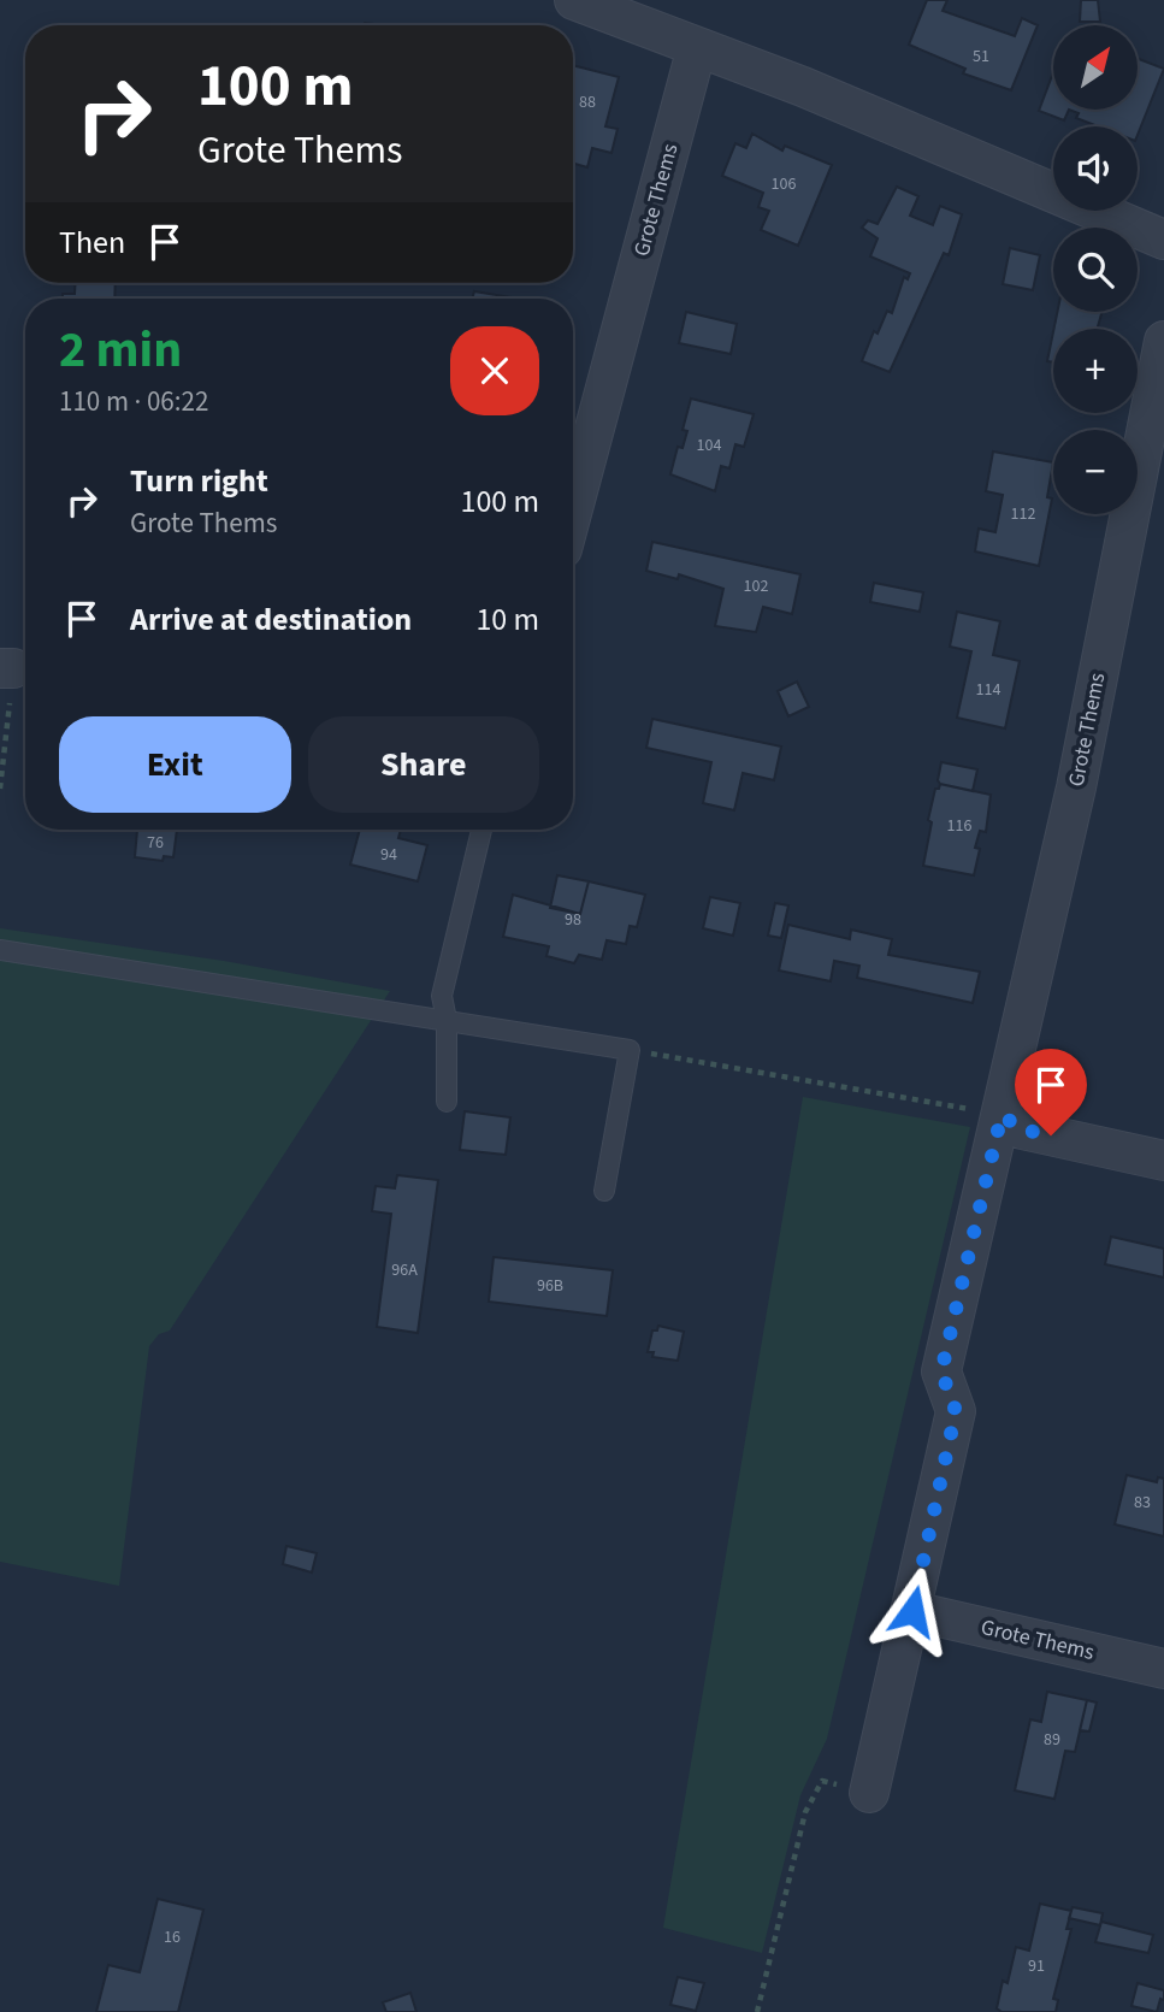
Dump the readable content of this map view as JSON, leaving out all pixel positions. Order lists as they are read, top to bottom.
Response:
{
  "streets": {
    "street": ["Grote Thems"]
  },
  "house_numbers": [
    "51",
    "88",
    "106",
    "104",
    "112",
    "102",
    "114",
    "116",
    "76",
    "94",
    "98",
    "96A",
    "96B",
    "83",
    "89",
    "16",
    "91"
  ],
  "north": "top right",
  "page": {
    "map_buttons": ["+", "−"],
    "turn": ["100 m", "Grote Thems"],
    "then": "Then",
    "heading": ["2 min", "110 m · 06:22"],
    "list": [
      {
        "name": "Turn right",
        "note": "Grote Thems",
        "value": "100 m"
      },
      {
        "name": "Arrive at destination",
        "value": "10 m"
      }
    ],
    "buttons": ["Exit", "Share"]
  }
}
